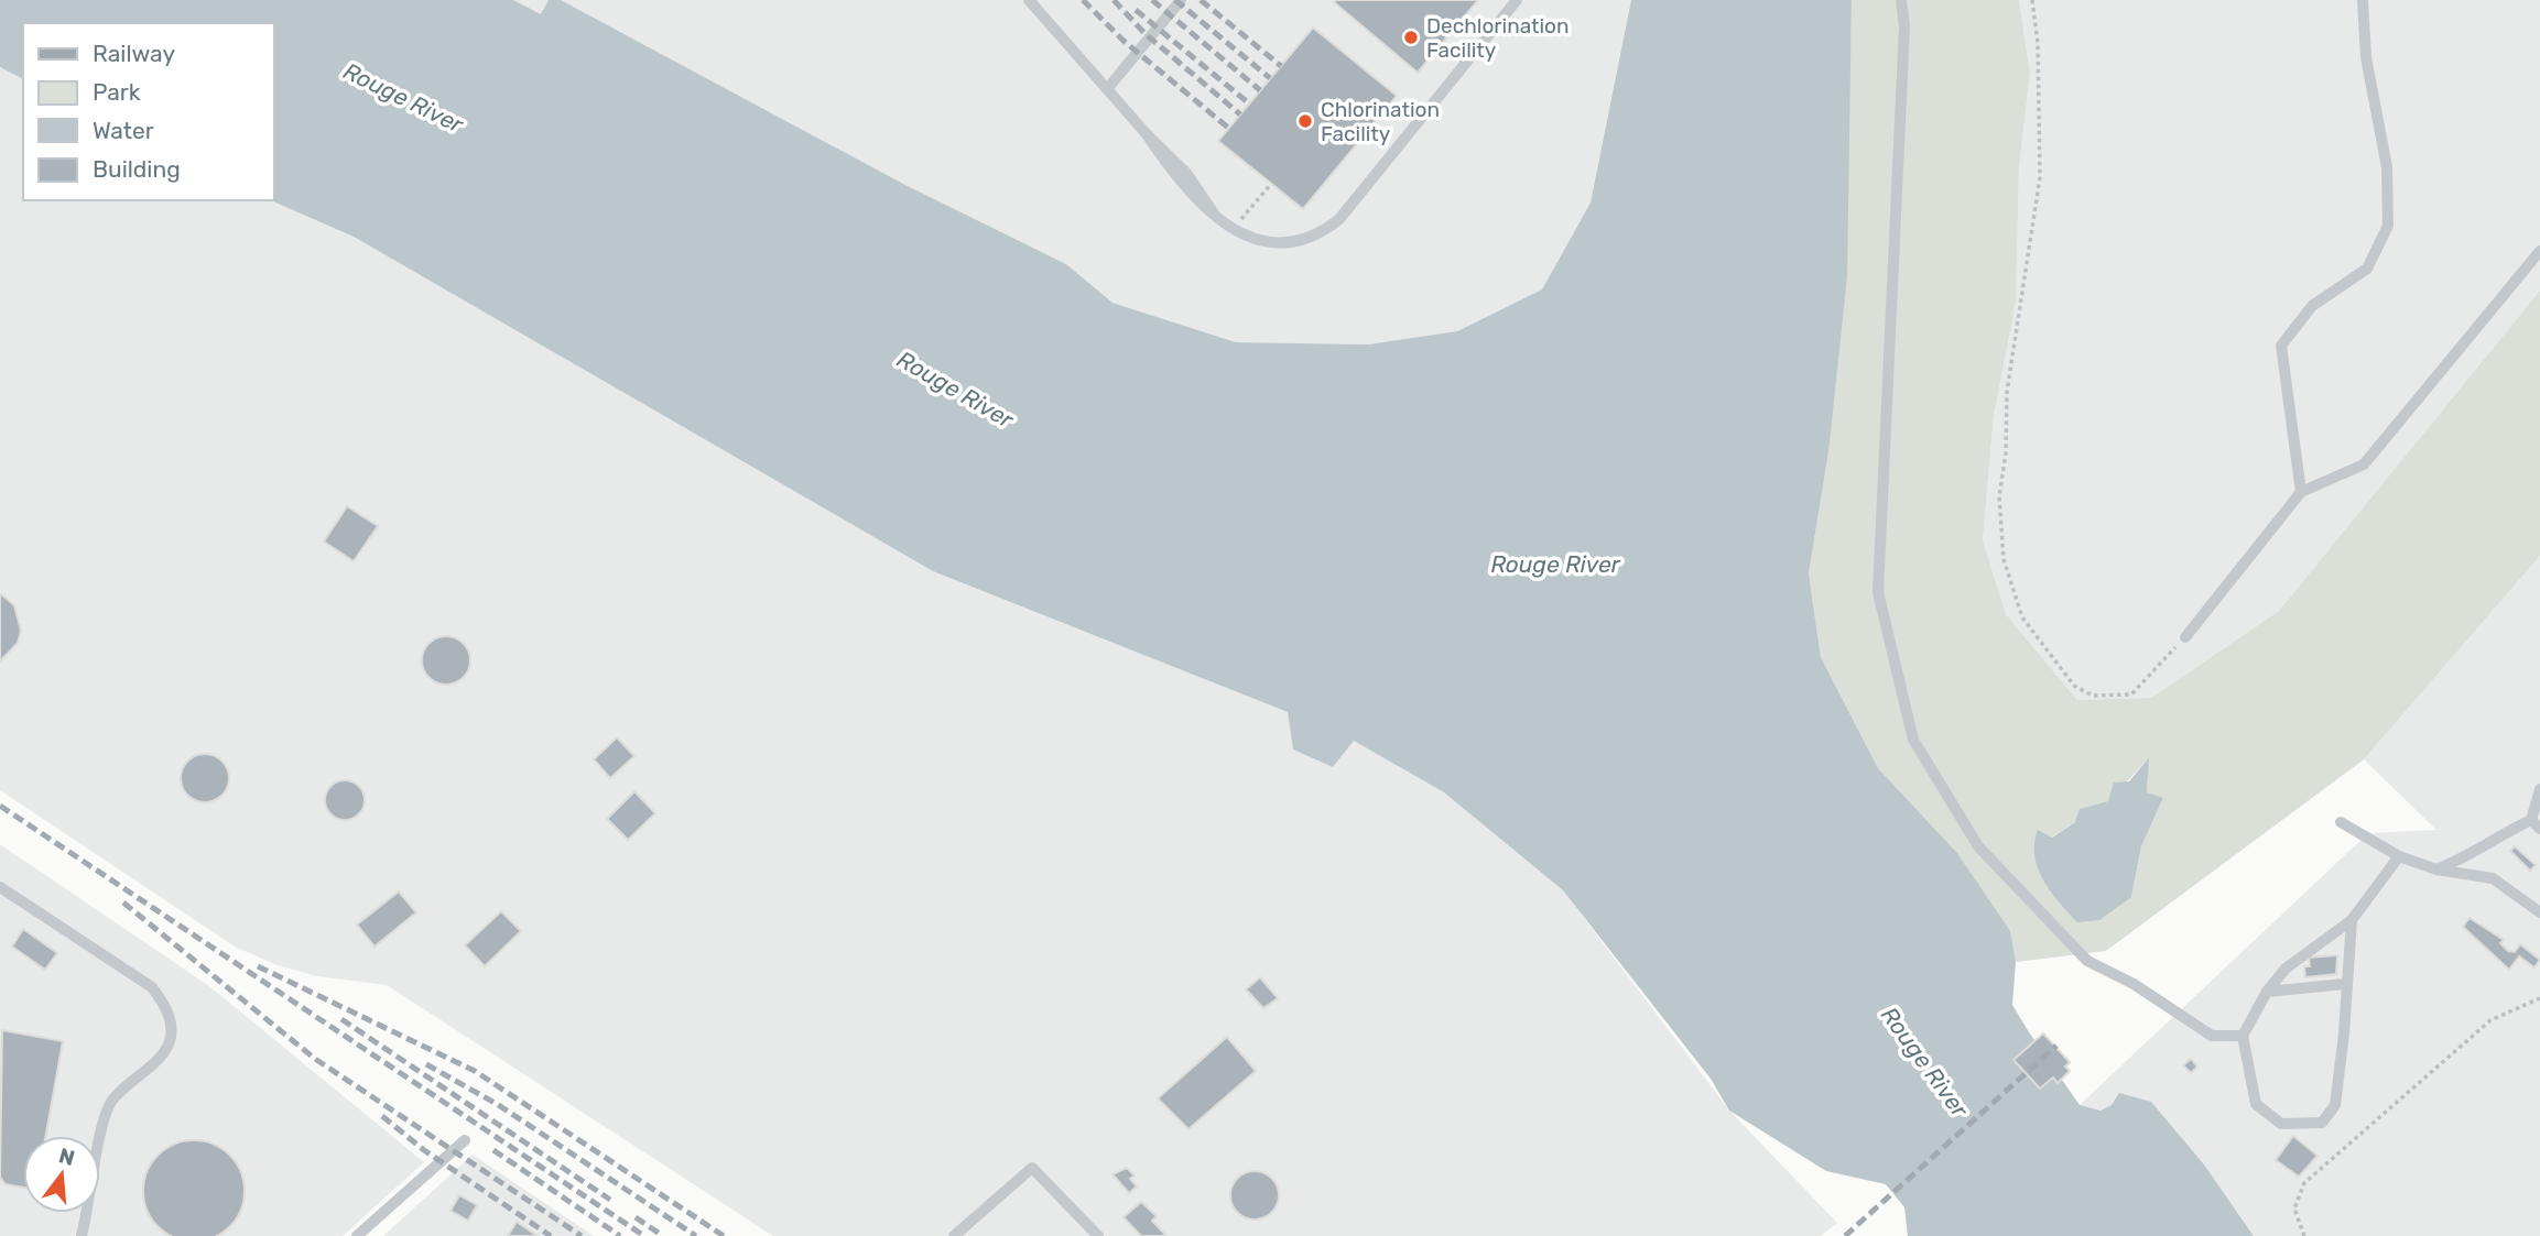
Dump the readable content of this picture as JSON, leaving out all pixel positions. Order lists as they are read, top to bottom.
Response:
{
  "water": ["Rouge River"],
  "places": ["Dechlorination Facility", "Chlorination Facility"],
  "legend": [
    "Railway",
    "Park",
    "Water",
    "Building"
  ],
  "north": "top"
}
